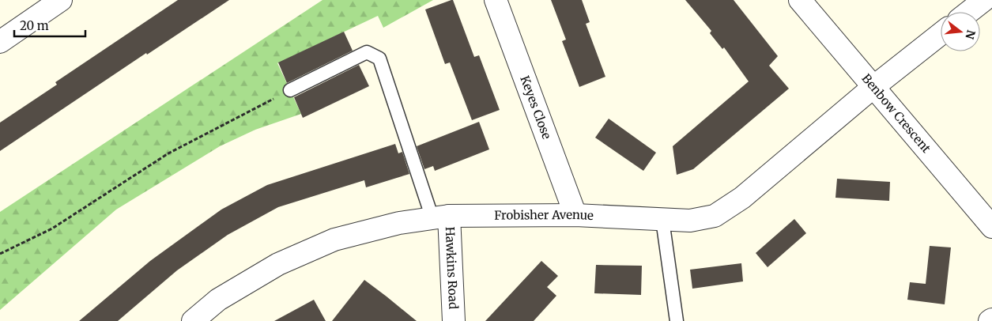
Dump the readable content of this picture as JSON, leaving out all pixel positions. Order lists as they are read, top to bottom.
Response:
{
  "streets": {
    "street": [
      "Keyes Close",
      "Benbow Crescent",
      "Frobisher Avenue",
      "Hawkins Road"
    ]
  },
  "crossings": [
    ["Keyes Close", "Frobisher Avenue"],
    ["Benbow Crescent", "Frobisher Avenue"],
    ["Frobisher Avenue", "Hawkins Road"]
  ],
  "scale_bar": "20 m",
  "north": "right"
}
